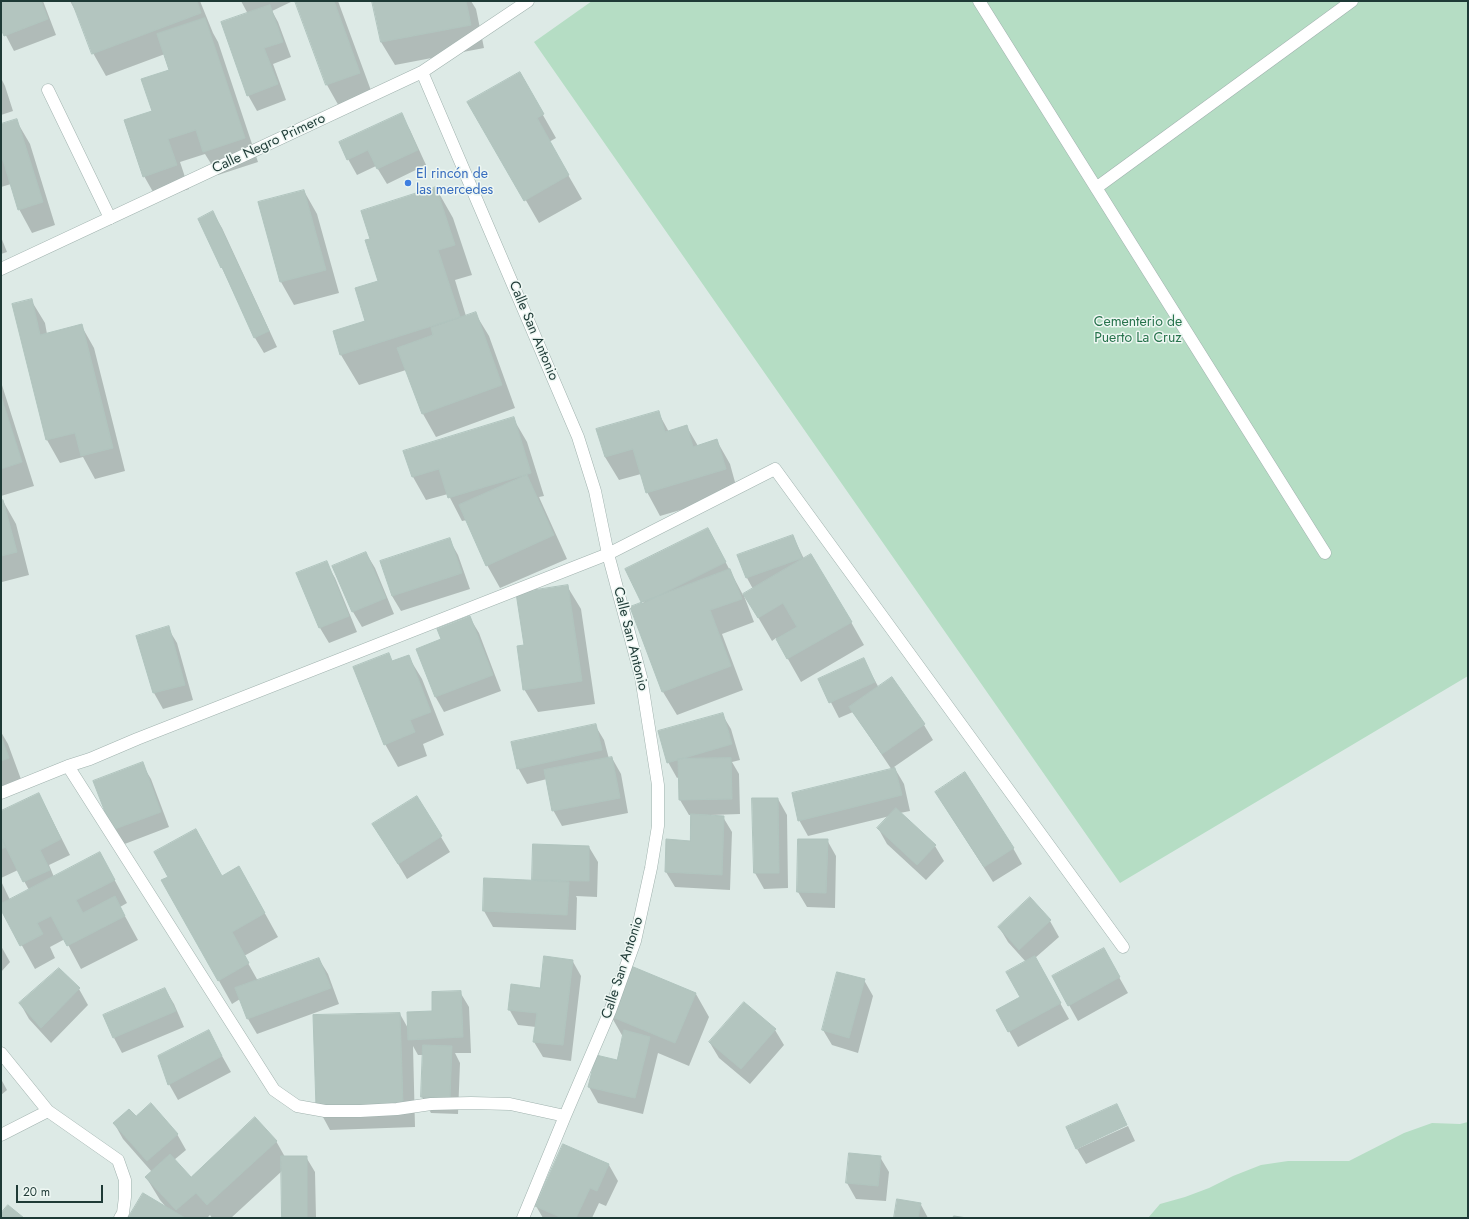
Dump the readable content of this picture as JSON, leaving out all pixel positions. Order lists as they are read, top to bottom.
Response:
{
  "streets": {
    "street": ["Calle Negro Primero", "Calle San Antonio"]
  },
  "crossings": [
    ["Calle Negro Primero", "Calle San Antonio"]
  ],
  "parks": ["Cementerio de Puerto La Cruz"],
  "places": ["El rincón de las mercedes"],
  "scale_bar": "20 m"
}
